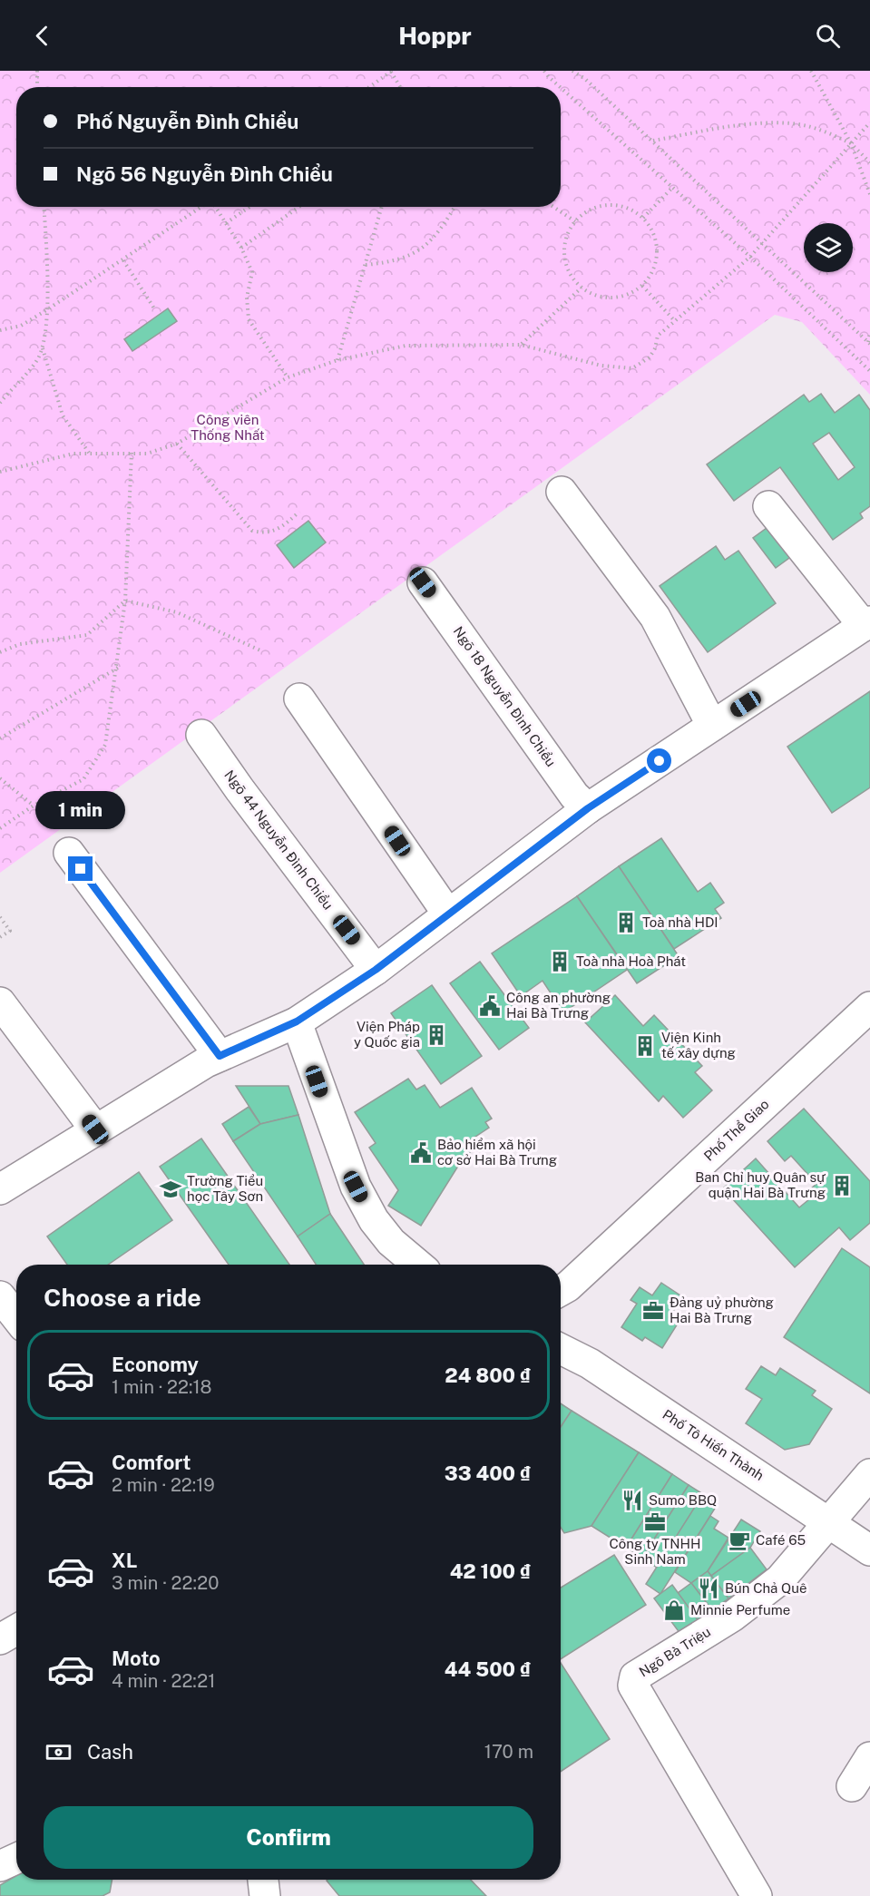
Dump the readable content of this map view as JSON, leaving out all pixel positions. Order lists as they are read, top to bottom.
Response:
{
  "streets": {
    "street": [
      "Ngõ 18 Nguyễn Đình Chiểu",
      "Ngõ 44 Nguyễn Đình Chiểu",
      "Phố Thể Giao",
      "Phố Tô Hiến Thành",
      "Ngõ Bà Triệu"
    ]
  },
  "crossings": [
    ["Phố Tô Hiến Thành", "Ngõ Bà Triệu"]
  ],
  "parks": ["Công viên Thống Nhất"],
  "places": {
    "building": [
      "Toà nhà HDI",
      "Toà nhà Hoà Phát",
      "Viện Pháp y Quốc gia",
      "Viện Kinh tế xây dựng",
      "Ban Chỉ huy Quân sự quận Hai Bà Trưng"
    ],
    "public building": ["Công an phường Hai Bà Trưng", "Bảo hiểm xã hội cơ sở Hai Bà Trưng"],
    "school or university": ["Trường Tiểu học Tây Sơn"],
    "office": ["Đảng uỷ phường Hai Bà Trưng", "Công ty TNHH Sinh Nam"],
    "restaurant": ["Sumo BBQ", "Bún Chả Quê"],
    "cafe": ["Café 65"],
    "shop": ["Minnie Perfume"]
  },
  "page": {
    "header": "Hoppr",
    "banner": ["Phố Nguyễn Đình Chiểu", "Ngõ 56 Nguyễn Đình Chiểu"],
    "bubble": "1 min",
    "heading": "Choose a ride",
    "list": [
      {
        "name": "Economy",
        "note": "1 min · 22:18",
        "value": "24 800 ₫"
      },
      {
        "name": "Comfort",
        "note": "2 min · 22:19",
        "value": "33 400 ₫"
      },
      {
        "name": "XL",
        "note": "3 min · 22:20",
        "value": "42 100 ₫"
      },
      {
        "name": "Moto",
        "note": "4 min · 22:21",
        "value": "44 500 ₫"
      }
    ],
    "pay": ["Cash", "170 m"],
    "buttons": "Confirm"
  }
}
